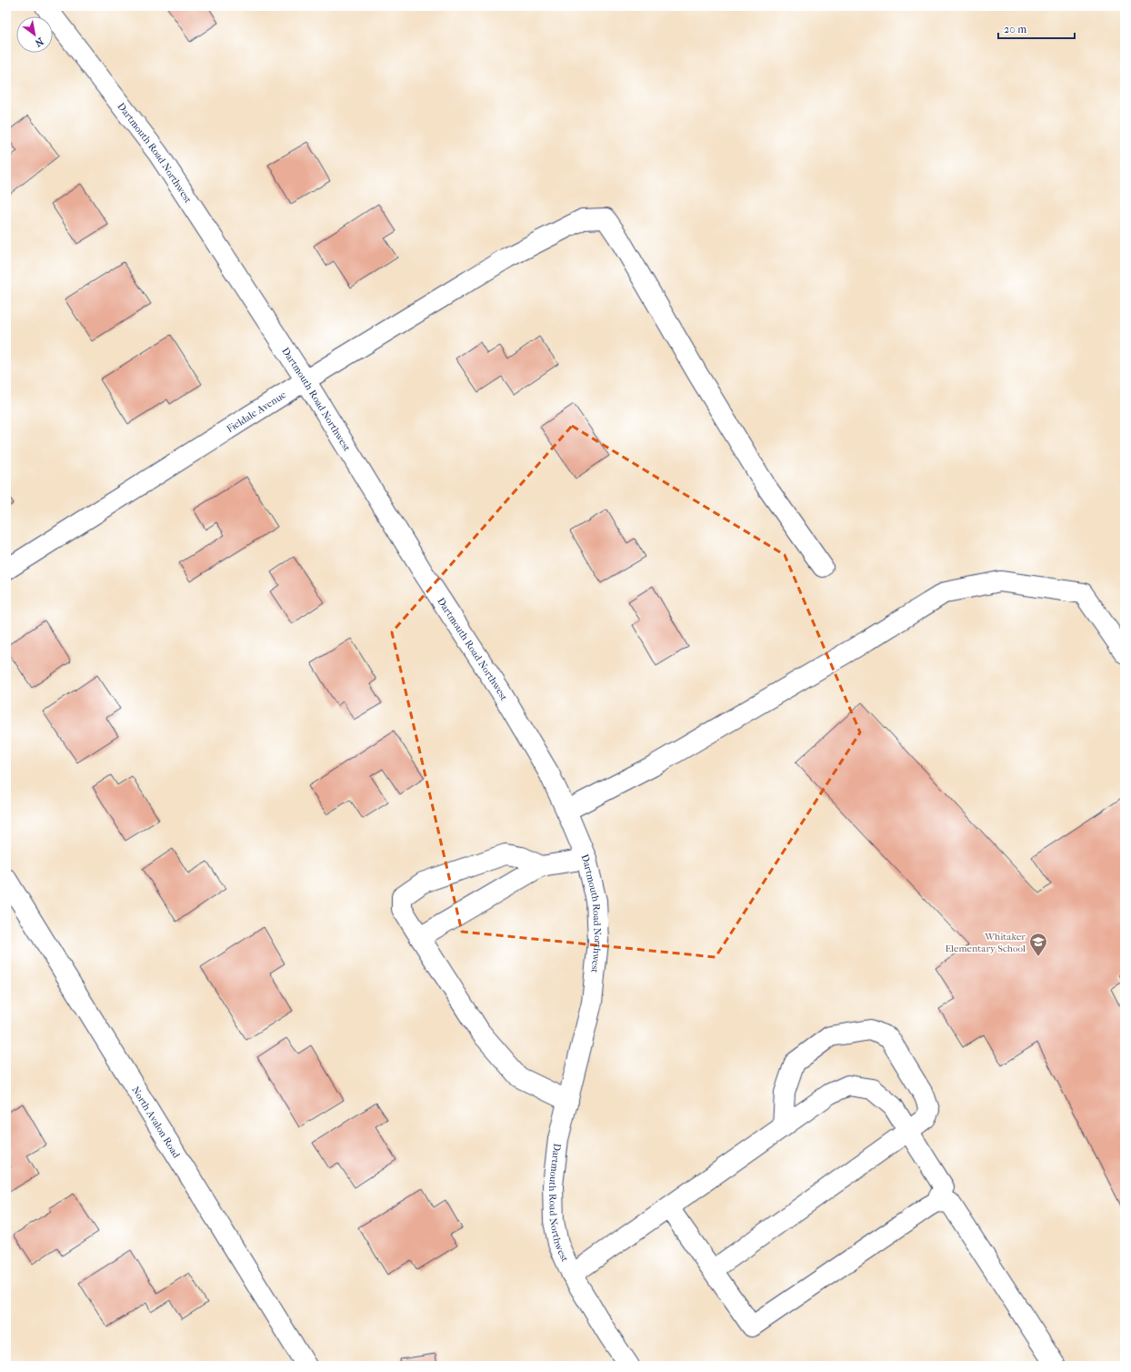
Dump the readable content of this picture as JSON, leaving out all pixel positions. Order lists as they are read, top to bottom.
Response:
{
  "streets": {
    "street": ["Dartmouth Road Northwest", "Fieldale Avenue", "North Avalon Road"]
  },
  "crossings": [
    ["Dartmouth Road Northwest", "Fieldale Avenue"]
  ],
  "places": {
    "school or university": ["Whitaker Elementary School"]
  },
  "scale_bar": "20 m",
  "north": "bottom right"
}
